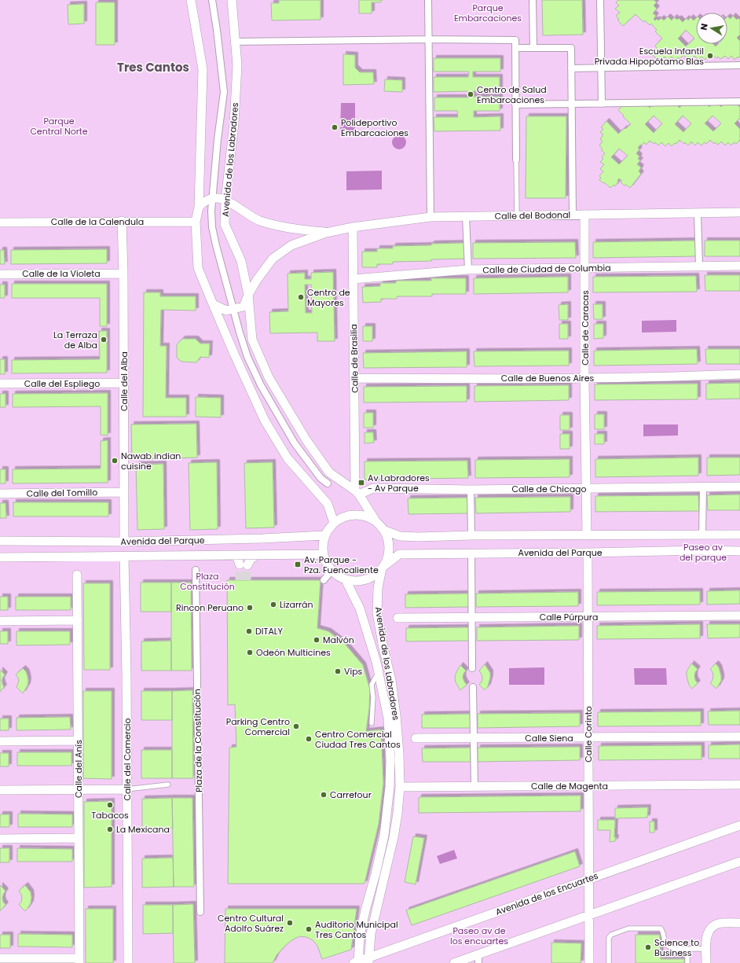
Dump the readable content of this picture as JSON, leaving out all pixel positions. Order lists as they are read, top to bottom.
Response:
{
  "streets": {
    "street": [
      "Avenida de los Labradores",
      "Calle del Bodonal",
      "Calle de la Calendula",
      "Calle de Ciudad de Columbia",
      "Calle de la Violeta",
      "Calle de Caracas",
      "Calle de Brasilia",
      "Calle de Buenos Aires",
      "Calle del Alba",
      "Calle del Espliego",
      "Calle de Chicago",
      "Calle del Tomillo",
      "Avenida del Parque",
      "Calle Púrpura",
      "Calle Corinto",
      "Calle Siena",
      "Plaza de la Constitución",
      "Calle del Comercio",
      "Calle del Anís",
      "Calle de Magenta",
      "Avenida de los Encuartes"
    ]
  },
  "crossings": [
    ["Avenida de los Labradores", "Calle del Bodonal"],
    ["Avenida de los Labradores", "Calle de Brasilia"],
    ["Avenida de los Labradores", "Calle de Chicago"],
    ["Avenida de los Labradores", "Avenida del Parque"],
    ["Avenida de los Labradores", "Calle de Magenta"],
    ["Avenida de los Labradores", "Avenida de los Encuartes"],
    ["Calle del Bodonal", "Calle de Caracas"],
    ["Calle del Bodonal", "Calle de Brasilia"],
    ["Calle de la Calendula", "Calle del Alba"],
    ["Calle de Ciudad de Columbia", "Calle de Caracas"],
    ["Calle de Ciudad de Columbia", "Calle de Brasilia"],
    ["Calle de la Violeta", "Calle del Alba"],
    ["Calle de Caracas", "Calle de Buenos Aires"],
    ["Calle de Caracas", "Calle de Chicago"],
    ["Calle de Caracas", "Avenida del Parque"],
    ["Calle de Brasilia", "Calle de Buenos Aires"],
    ["Calle de Brasilia", "Calle de Chicago"],
    ["Calle del Alba", "Calle del Espliego"],
    ["Calle del Alba", "Calle del Tomillo"],
    ["Calle del Alba", "Avenida del Parque"],
    ["Avenida del Parque", "Calle Corinto"],
    ["Avenida del Parque", "Calle del Comercio"],
    ["Calle Púrpura", "Calle Corinto"],
    ["Calle Corinto", "Calle Siena"],
    ["Calle Corinto", "Calle de Magenta"],
    ["Calle Corinto", "Avenida de los Encuartes"]
  ],
  "districts": ["Tres Cantos"],
  "parks": [
    "Parque Embarcaciones",
    "Parque Central Norte",
    "Paseo av del parque",
    "Plaza Constitución",
    "Paseo av de los encuartes"
  ],
  "places": {
    "other": [
      "Escuela Infantil Privada Hipopótamo Blas",
      "Centro de Salud Embarcaciones",
      "Polideportivo Embarcaciones",
      "Centro de Mayores",
      "La Terraza de Alba",
      "Nawab indian cuisine",
      "Lizarrán",
      "Rincon Peruano",
      "DITALY",
      "Malvón",
      "Odeón Multicines",
      "Vips",
      "Parking Centro Comercial",
      "Centro Comercial Ciudad Tres Cantos",
      "Carrefour",
      "Tabacos",
      "La Mexicana",
      "Centro Cultural Adolfo Suárez",
      "Auditorio Municipal Tres Cantos",
      "Science to Business"
    ],
    "transit": ["Av Labradores - Av Parque", "Av. Parque - Pza. Fuencaliente"]
  },
  "north": "left"
}
